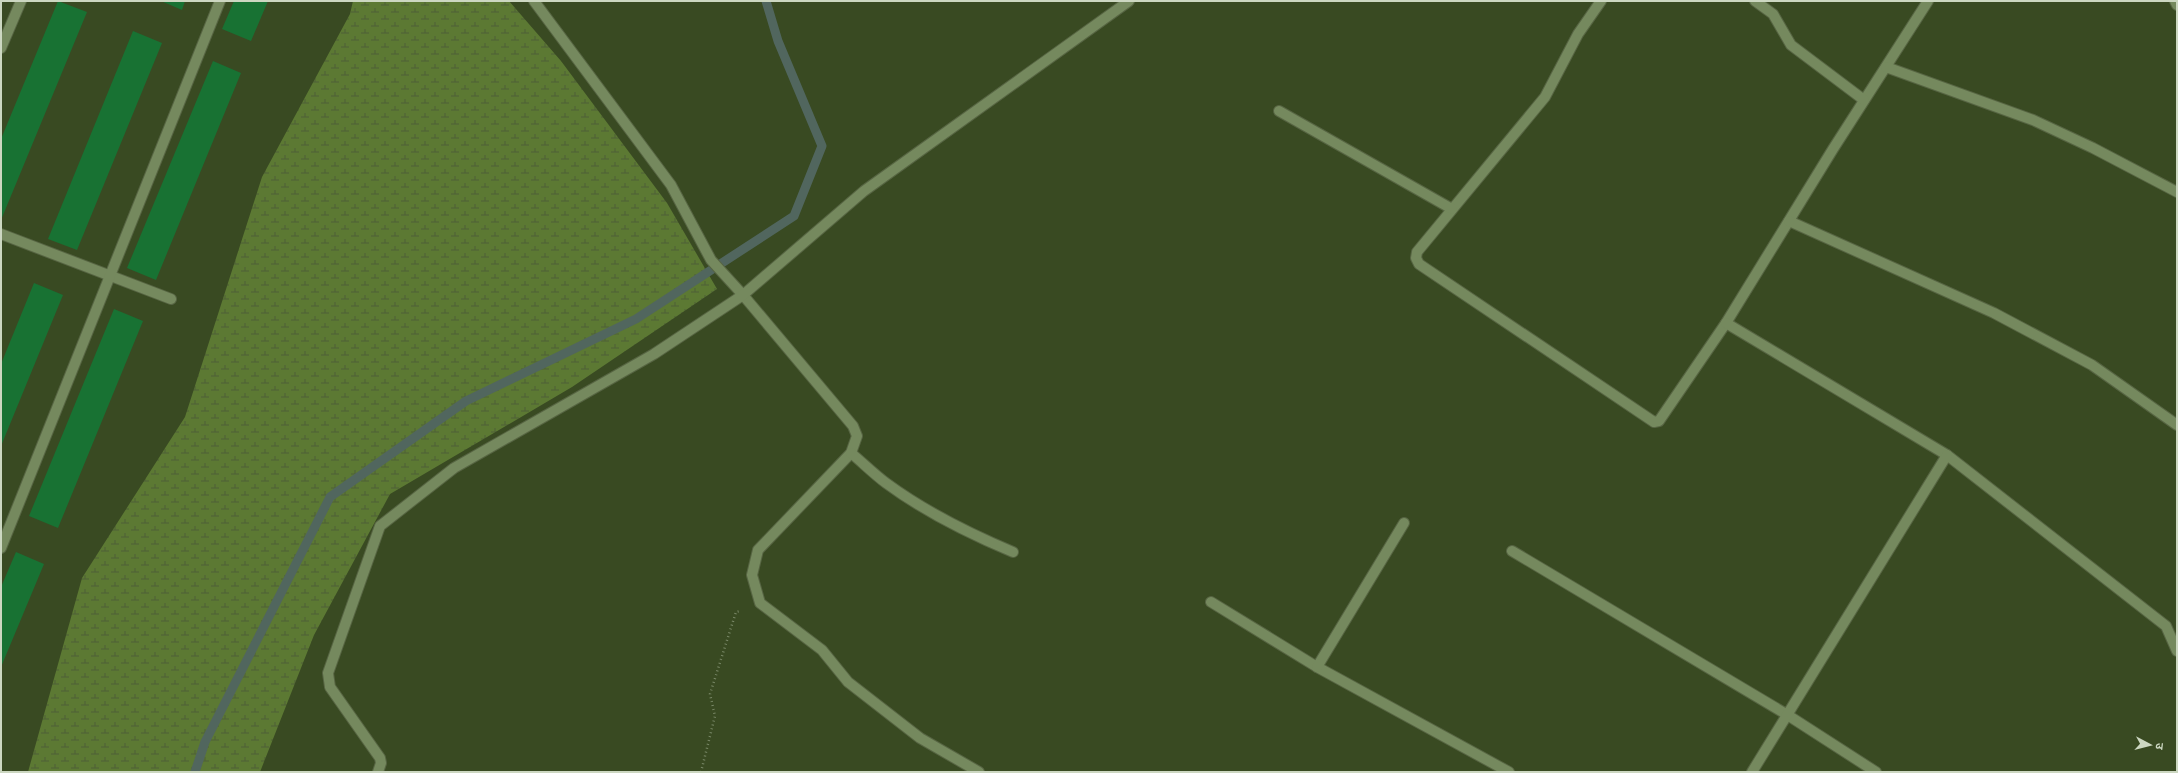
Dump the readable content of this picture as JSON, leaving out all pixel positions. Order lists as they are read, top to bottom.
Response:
{
  "north": "right"
}
